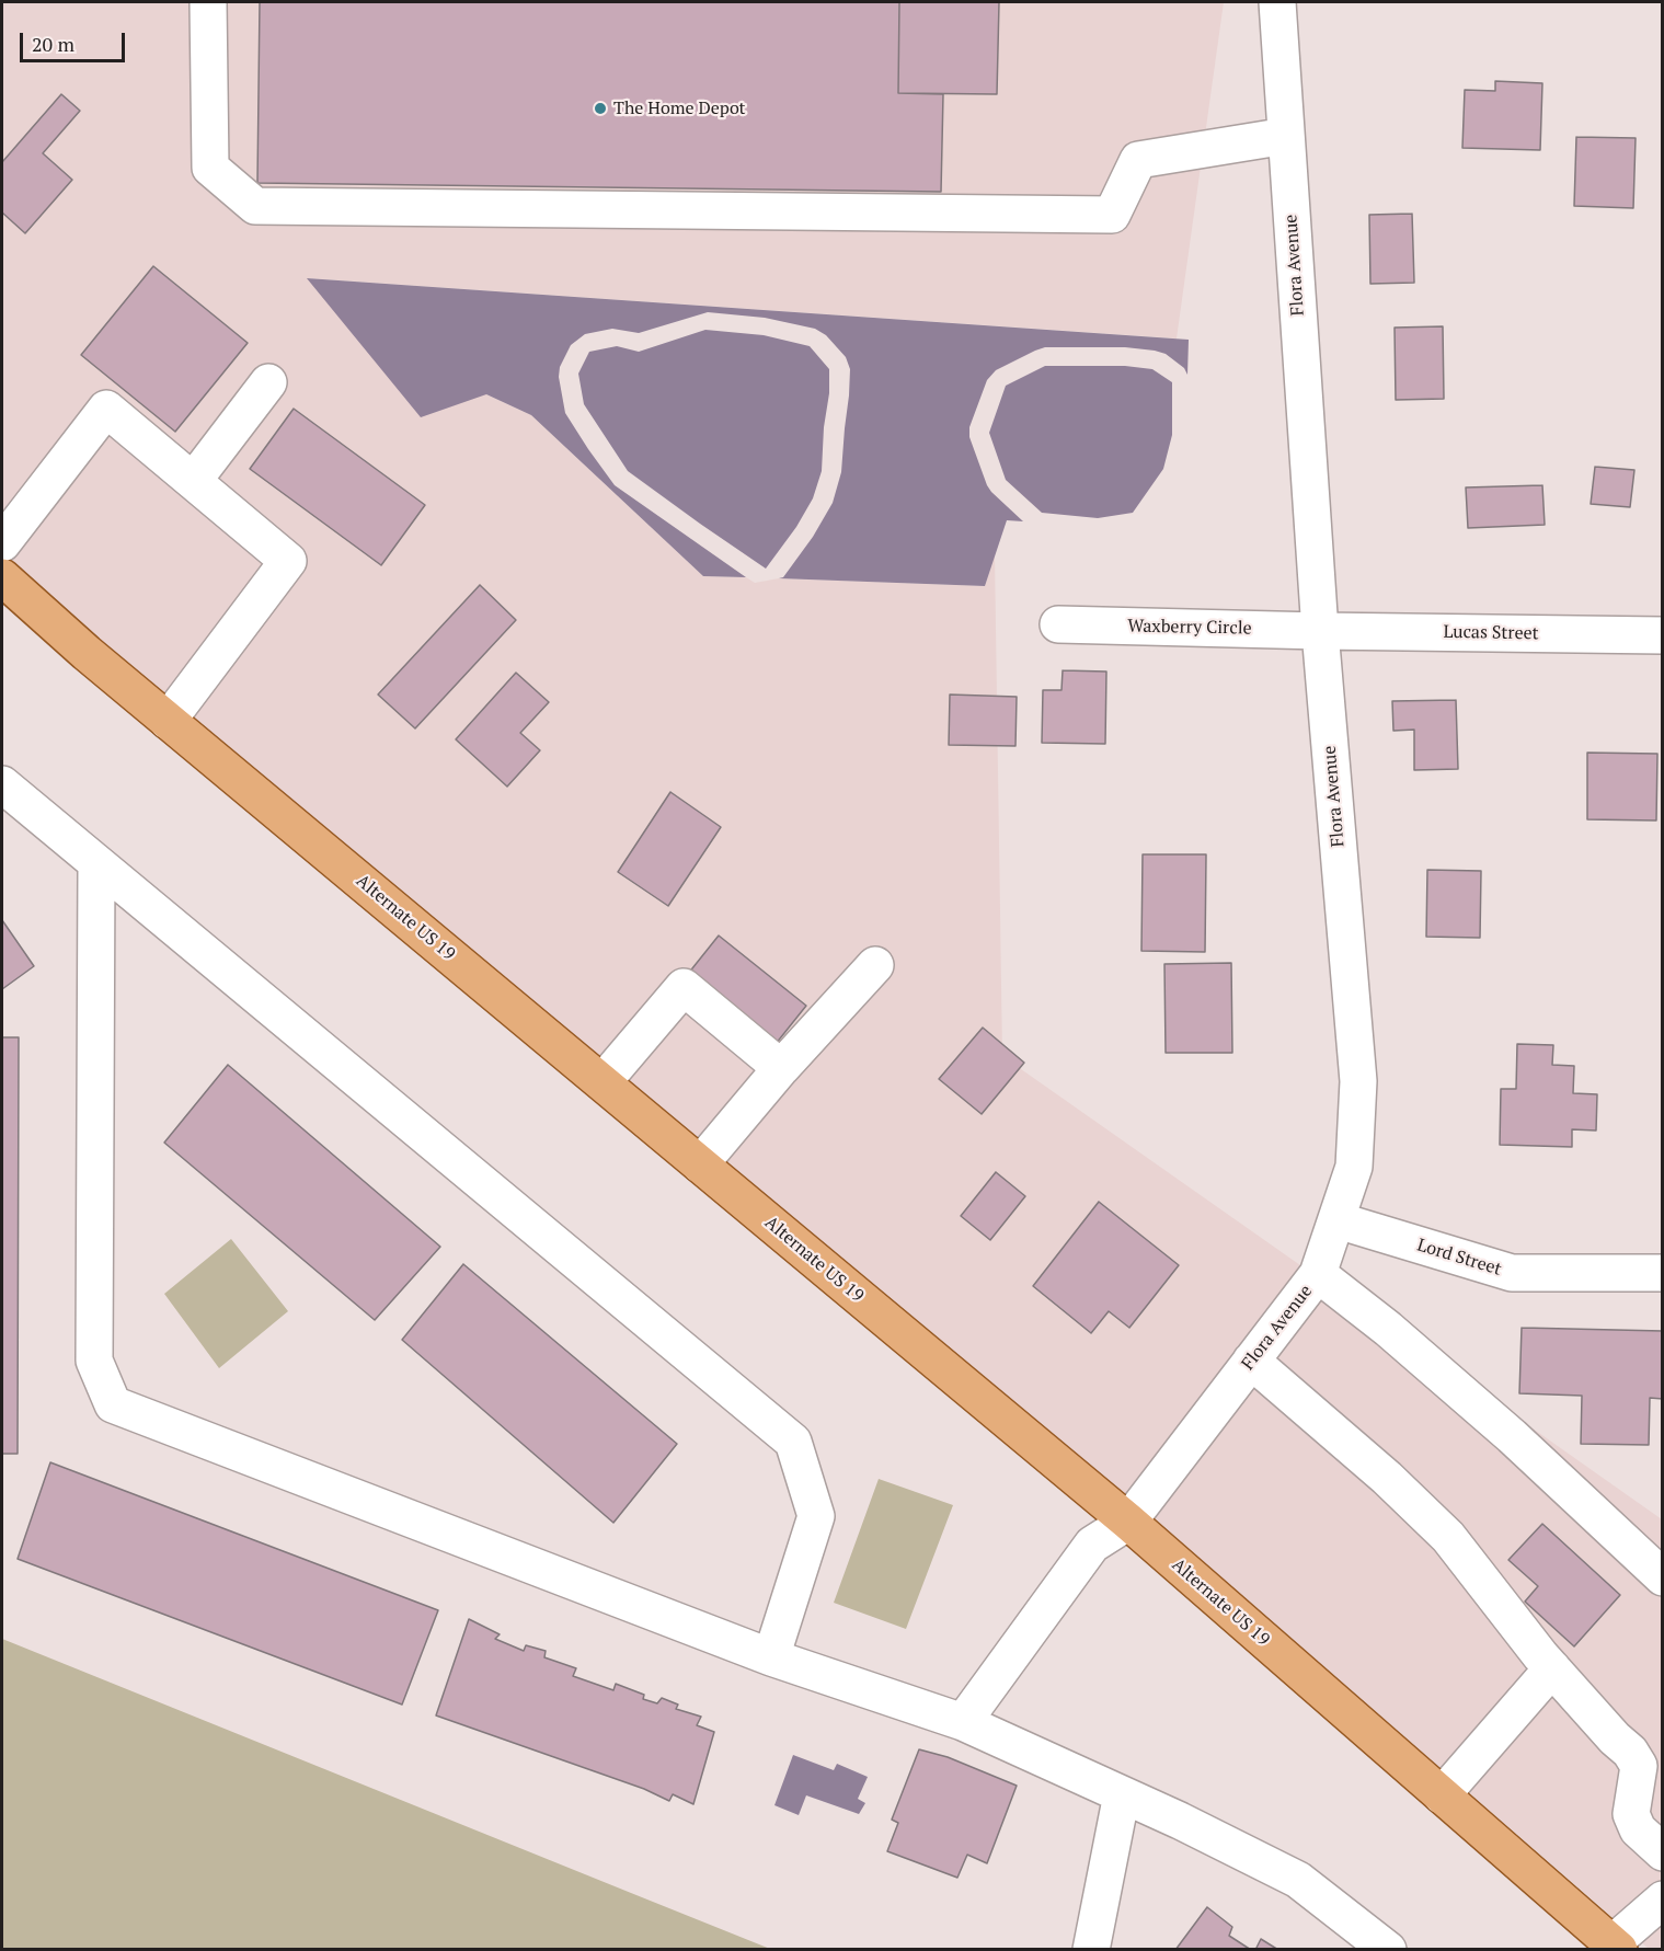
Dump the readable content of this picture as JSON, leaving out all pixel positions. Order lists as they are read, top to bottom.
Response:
{
  "streets": {
    "main road": ["Alternate US 19"],
    "street": [
      "Flora Avenue",
      "Waxberry Circle",
      "Lucas Street",
      "Lord Street"
    ]
  },
  "crossings": [
    ["Flora Avenue", "Waxberry Circle"],
    ["Flora Avenue", "Lucas Street"],
    ["Flora Avenue", "Alternate US 19"],
    ["Flora Avenue", "Lord Street"],
    ["Waxberry Circle", "Lucas Street"]
  ],
  "places": ["The Home Depot"],
  "scale_bar": "20 m"
}
